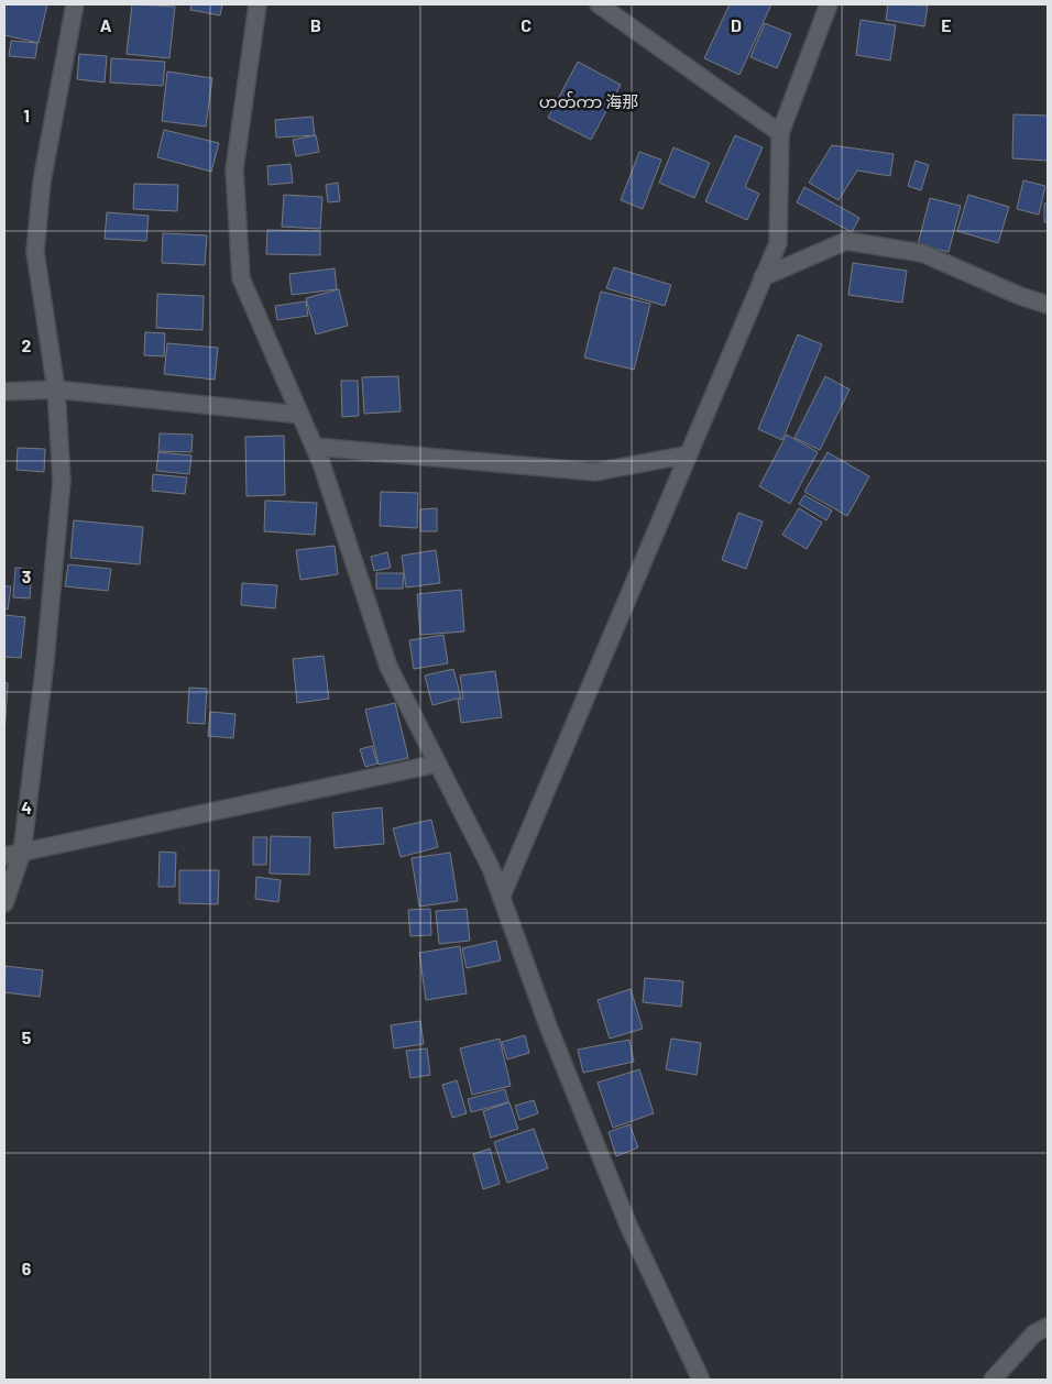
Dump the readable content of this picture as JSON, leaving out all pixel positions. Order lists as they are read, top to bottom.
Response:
{
  "districts": ["ဟတ်ကာ 海那"],
  "grid": {
    "columns": [
      "A",
      "B",
      "C",
      "D",
      "E"
    ],
    "rows": [
      "1",
      "2",
      "3",
      "4",
      "5",
      "6"
    ]
  }
}
